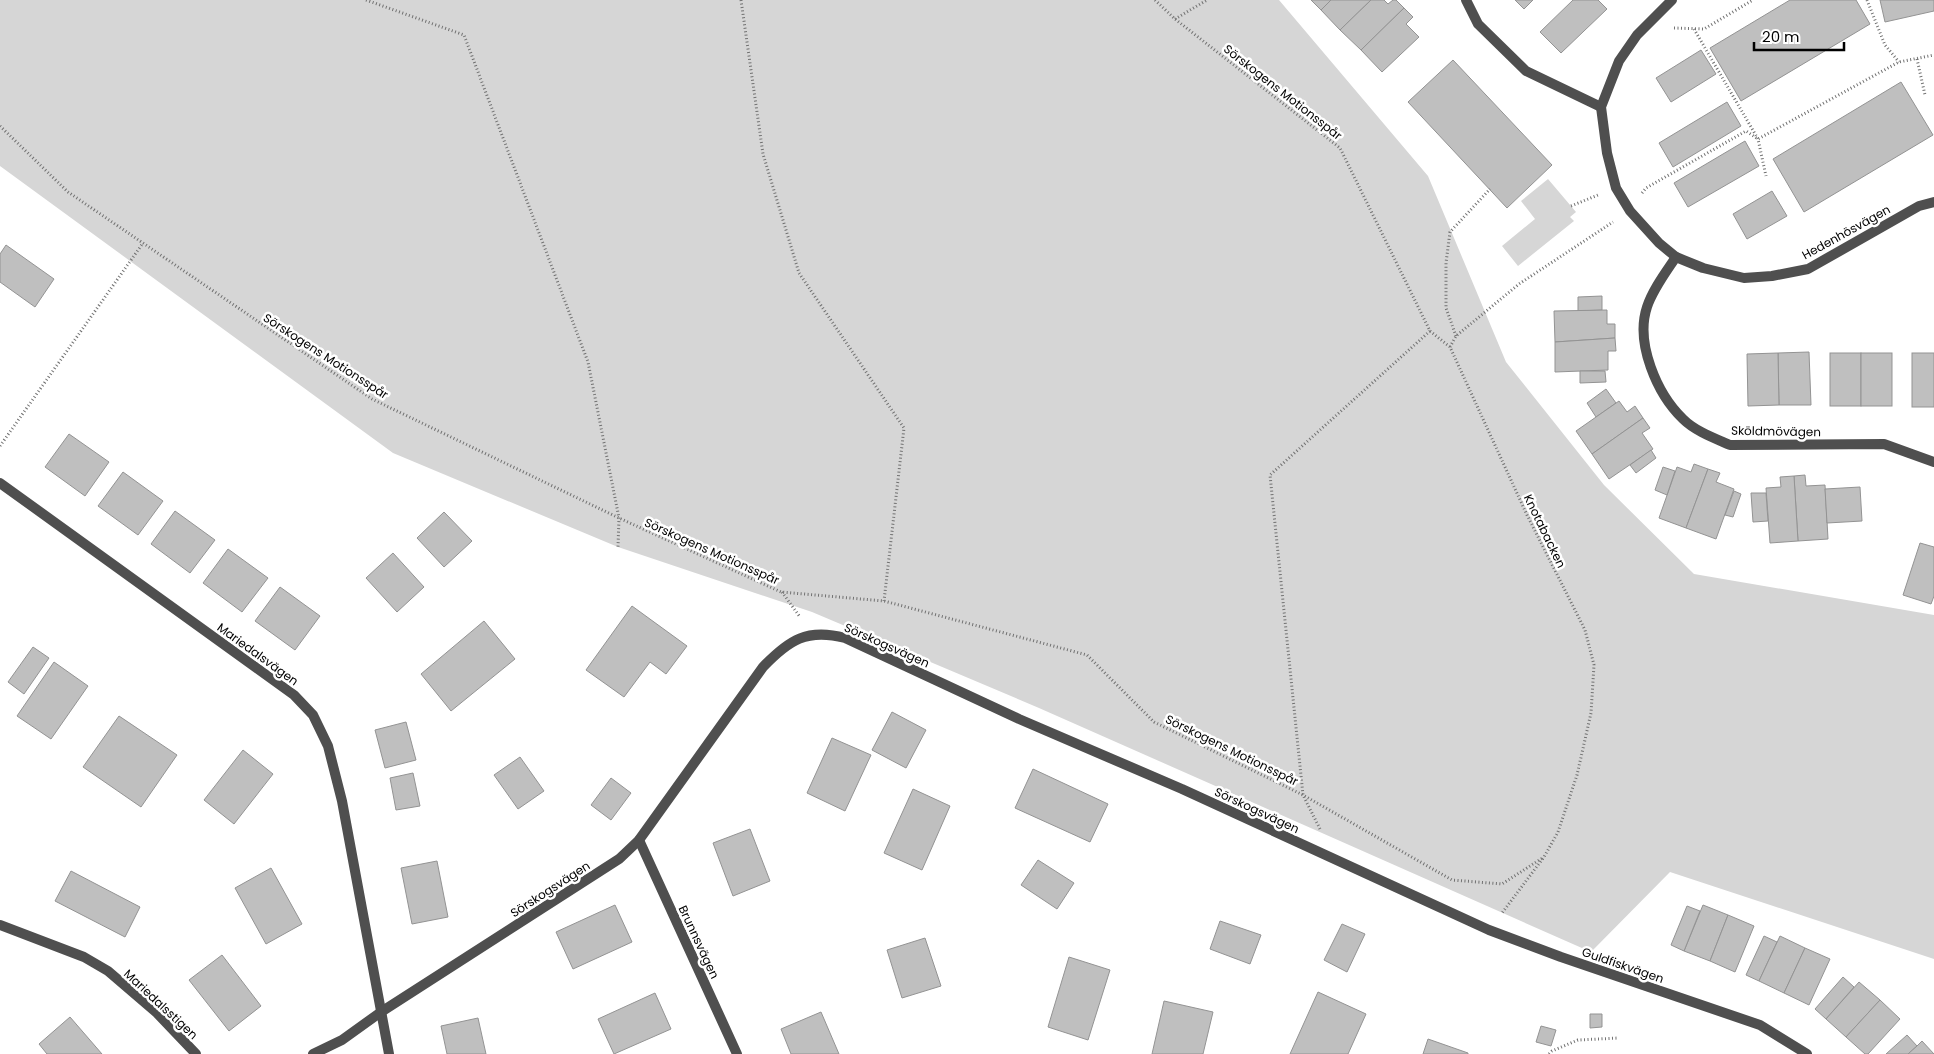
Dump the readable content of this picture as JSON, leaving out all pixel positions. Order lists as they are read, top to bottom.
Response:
{
  "streets": {
    "street": [
      "Hedenhösvägen",
      "Sköldmövägen",
      "Sörskogsvägen",
      "Mariedalsvägen",
      "Brunnsvägen",
      "Guldfiskvägen",
      "Mariedalsstigen"
    ],
    "path": ["Sörskogens Motionsspår", "Knotabacken"]
  },
  "crossings": [
    ["Sörskogens Motionsspår", "Knotabacken"],
    ["Hedenhösvägen", "Sköldmövägen"],
    ["Knotabacken", "Guldfiskvägen"],
    ["Sörskogsvägen", "Mariedalsvägen"],
    ["Sörskogsvägen", "Brunnsvägen"],
    ["Sörskogsvägen", "Guldfiskvägen"]
  ],
  "scale_bar": "20 m"
}
